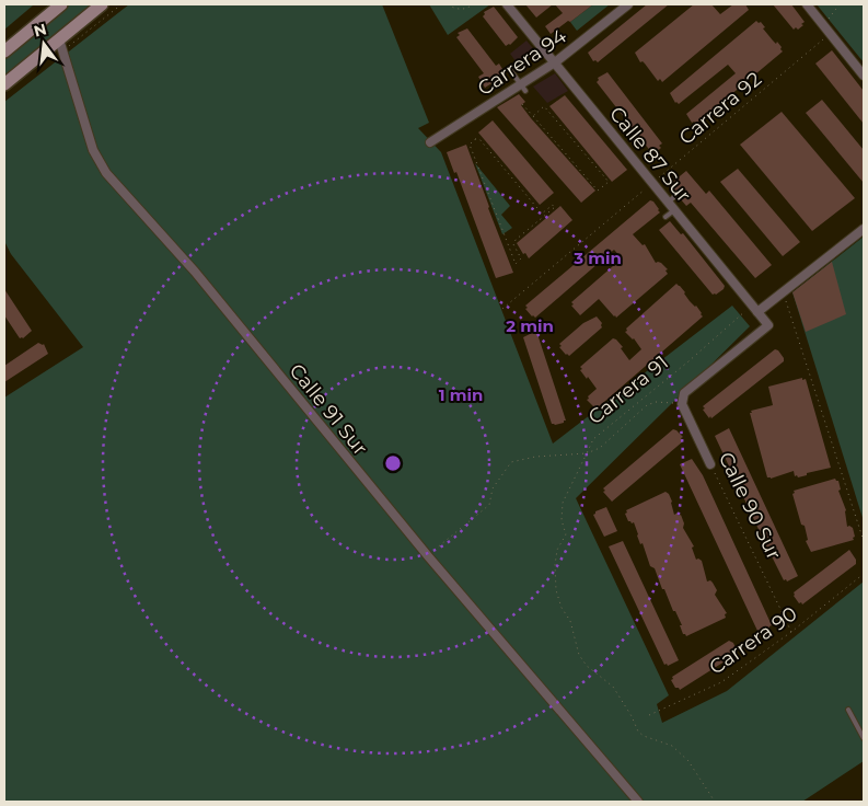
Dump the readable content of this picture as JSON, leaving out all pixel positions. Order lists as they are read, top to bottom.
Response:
{
  "streets": {
    "street": [
      "Carrera 94",
      "Calle 87 Sur",
      "Carrera 91",
      "Calle 91 Sur",
      "Calle 90 Sur"
    ],
    "path": ["Carrera 92", "Carrera 90"]
  },
  "crossings": [
    ["Carrera 94", "Calle 87 Sur"],
    ["Carrera 92", "Calle 87 Sur"],
    ["Calle 87 Sur", "Carrera 91"],
    ["Carrera 91", "Calle 91 Sur"],
    ["Carrera 91", "Calle 90 Sur"],
    ["Calle 90 Sur", "Carrera 90"]
  ],
  "north": "top",
  "rings": ["3 min", "2 min", "1 min"]
}
